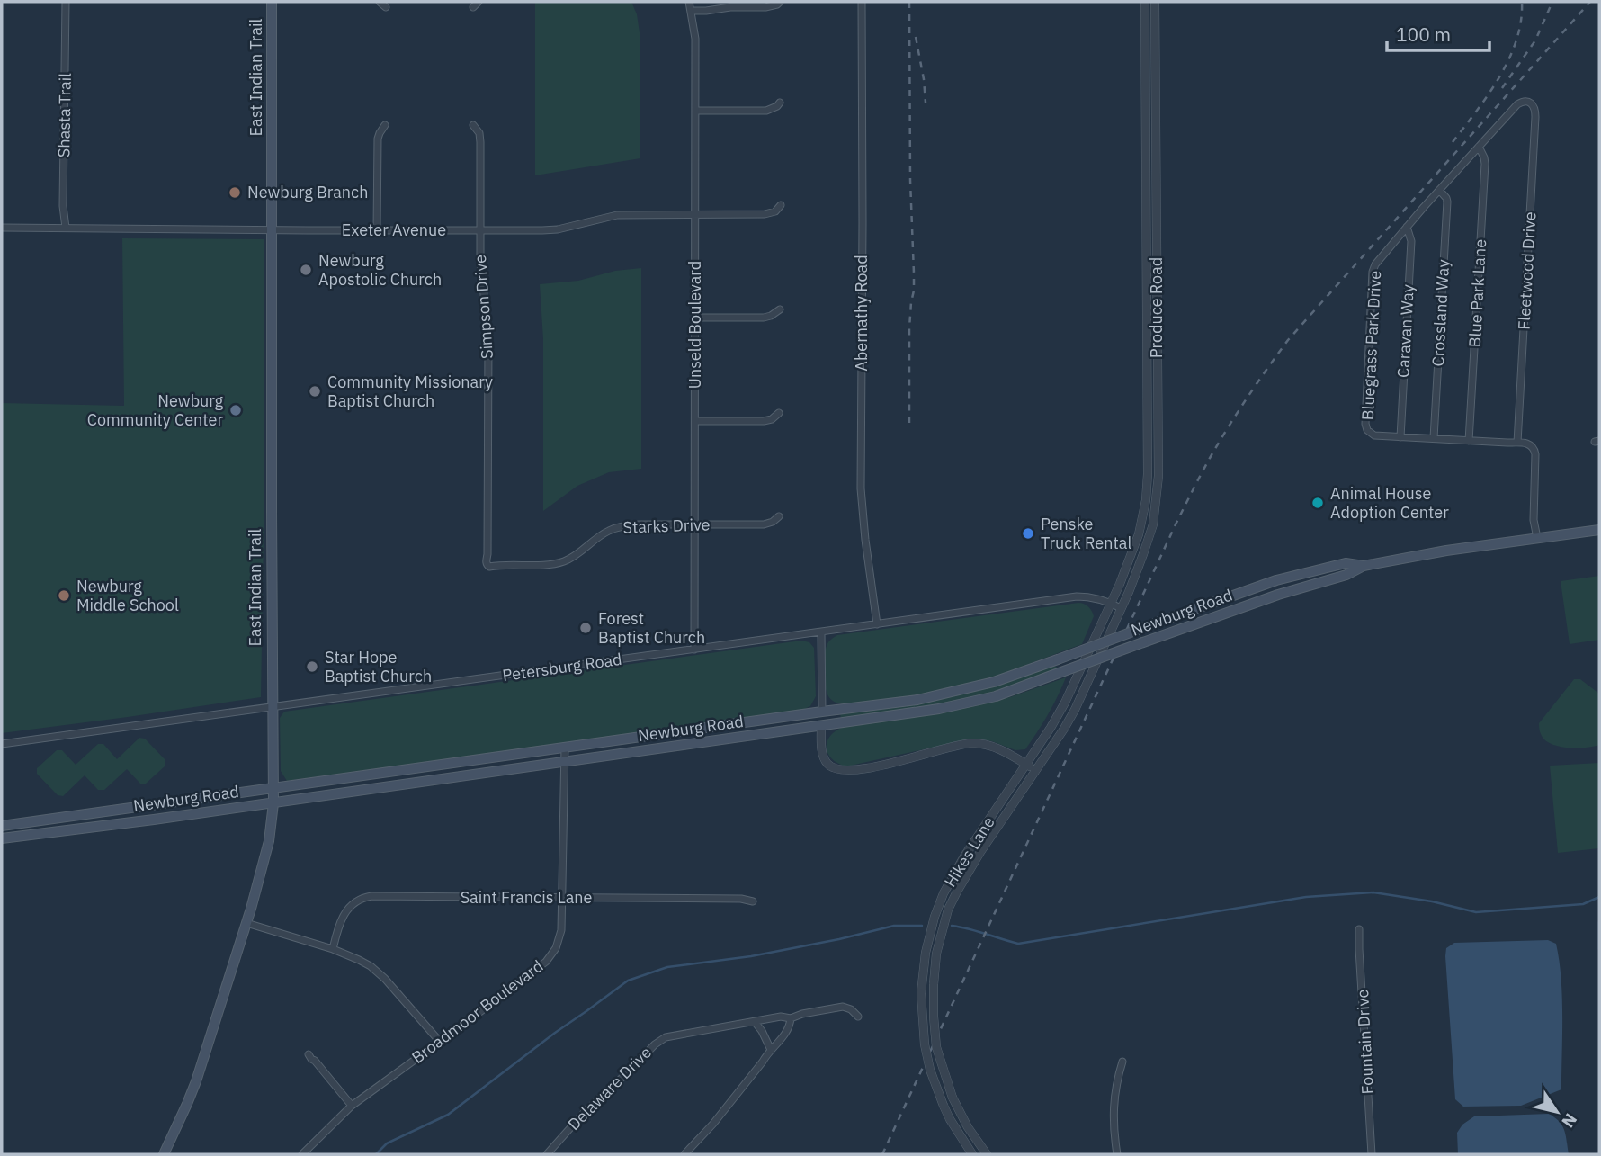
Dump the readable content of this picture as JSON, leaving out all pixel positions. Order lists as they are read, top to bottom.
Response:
{
  "streets": {
    "main road": ["East Indian Trail", "Newburg Road"],
    "street": [
      "Shasta Trail",
      "Exeter Avenue",
      "Fleetwood Drive",
      "Blue Park Lane",
      "Simpson Drive",
      "Produce Road",
      "Abernathy Road",
      "Crossland Way",
      "Unseld Boulevard",
      "Caravan Way",
      "Bluegrass Park Drive",
      "Starks Drive",
      "Petersburg Road",
      "Hikes Lane",
      "Saint Francis Lane",
      "Broadmoor Boulevard",
      "Fountain Drive",
      "Delaware Drive"
    ]
  },
  "crossings": [
    ["East Indian Trail", "Exeter Avenue"],
    ["East Indian Trail", "Newburg Road"],
    ["East Indian Trail", "Petersburg Road"],
    ["Shasta Trail", "Exeter Avenue"],
    ["Exeter Avenue", "Simpson Drive"],
    ["Exeter Avenue", "Unseld Boulevard"],
    ["Fleetwood Drive", "Bluegrass Park Drive"],
    ["Blue Park Lane", "Bluegrass Park Drive"],
    ["Simpson Drive", "Starks Drive"],
    ["Produce Road", "Petersburg Road"],
    ["Produce Road", "Hikes Lane"],
    ["Abernathy Road", "Petersburg Road"],
    ["Crossland Way", "Bluegrass Park Drive"],
    ["Unseld Boulevard", "Starks Drive"],
    ["Unseld Boulevard", "Petersburg Road"],
    ["Caravan Way", "Bluegrass Park Drive"],
    ["Newburg Road", "Broadmoor Boulevard"],
    ["Petersburg Road", "Hikes Lane"],
    ["Saint Francis Lane", "Broadmoor Boulevard"]
  ],
  "places": [
    "Newburg Branch",
    "Newburg Apostolic Church",
    "Community Missionary Baptist Church",
    "Newburg Community Center",
    "Animal House Adoption Center",
    "Penske Truck Rental",
    "Newburg Middle School",
    "Forest Baptist Church",
    "Star Hope Baptist Church"
  ],
  "scale_bar": "100 m",
  "north": "bottom right"
}
